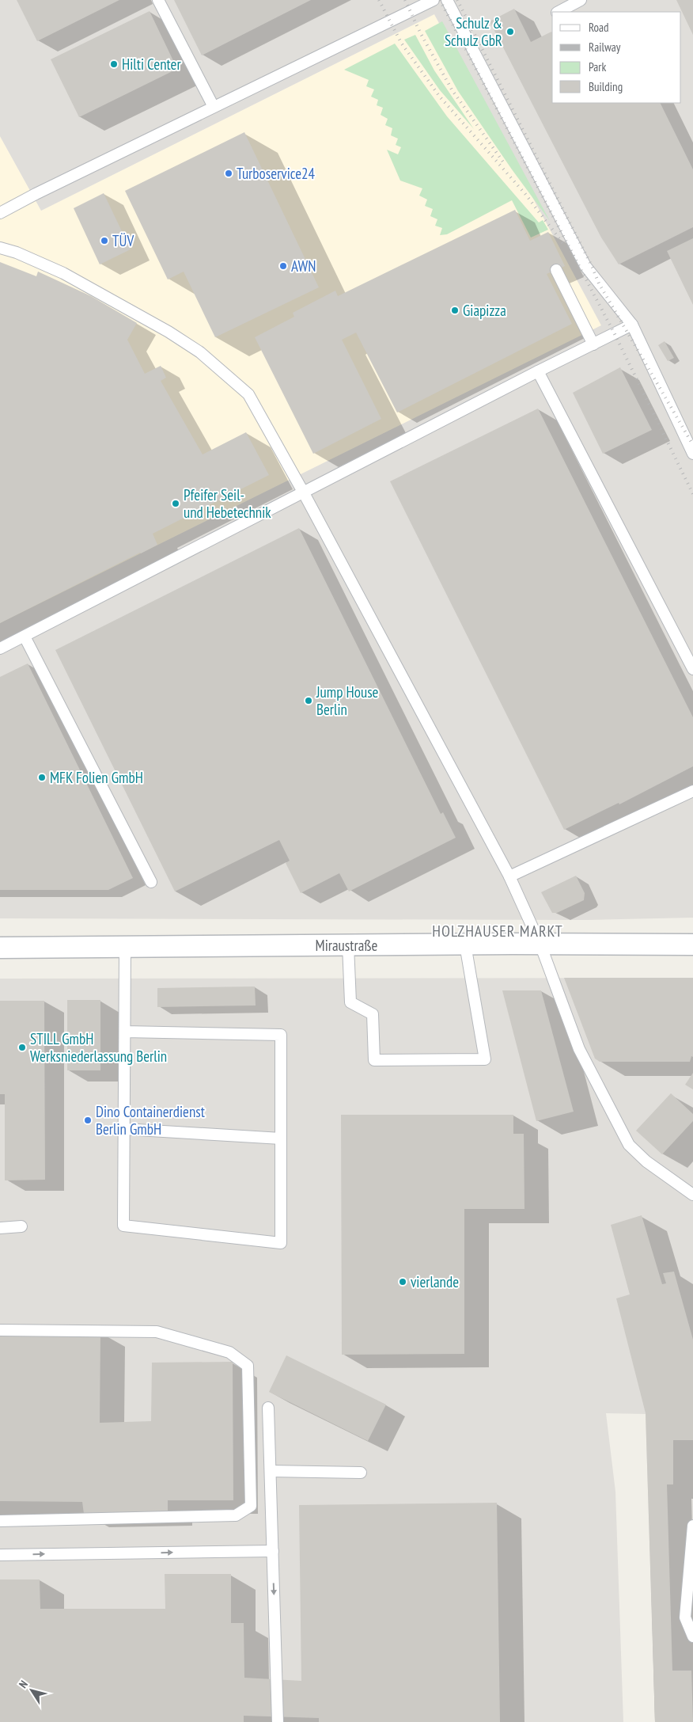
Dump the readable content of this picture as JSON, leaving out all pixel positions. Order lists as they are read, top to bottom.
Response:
{
  "streets": {
    "street": ["Miraustraße"]
  },
  "districts": ["HOLZHAUSER MARKT"],
  "places": [
    "Schulz & Schulz GbR",
    "Hilti Center",
    "Turboservice24",
    "TÜV",
    "AWN",
    "Giapizza",
    "Pfeifer Seil- und Hebetechnik",
    "Jump House Berlin",
    "MFK Folien GmbH",
    "STILL GmbH Werksniederlassung Berlin",
    "Dino Containerdienst Berlin GmbH",
    "vierlande"
  ],
  "legend": [
    "Road",
    "Railway",
    "Park",
    "Building"
  ],
  "north": "top left"
}
